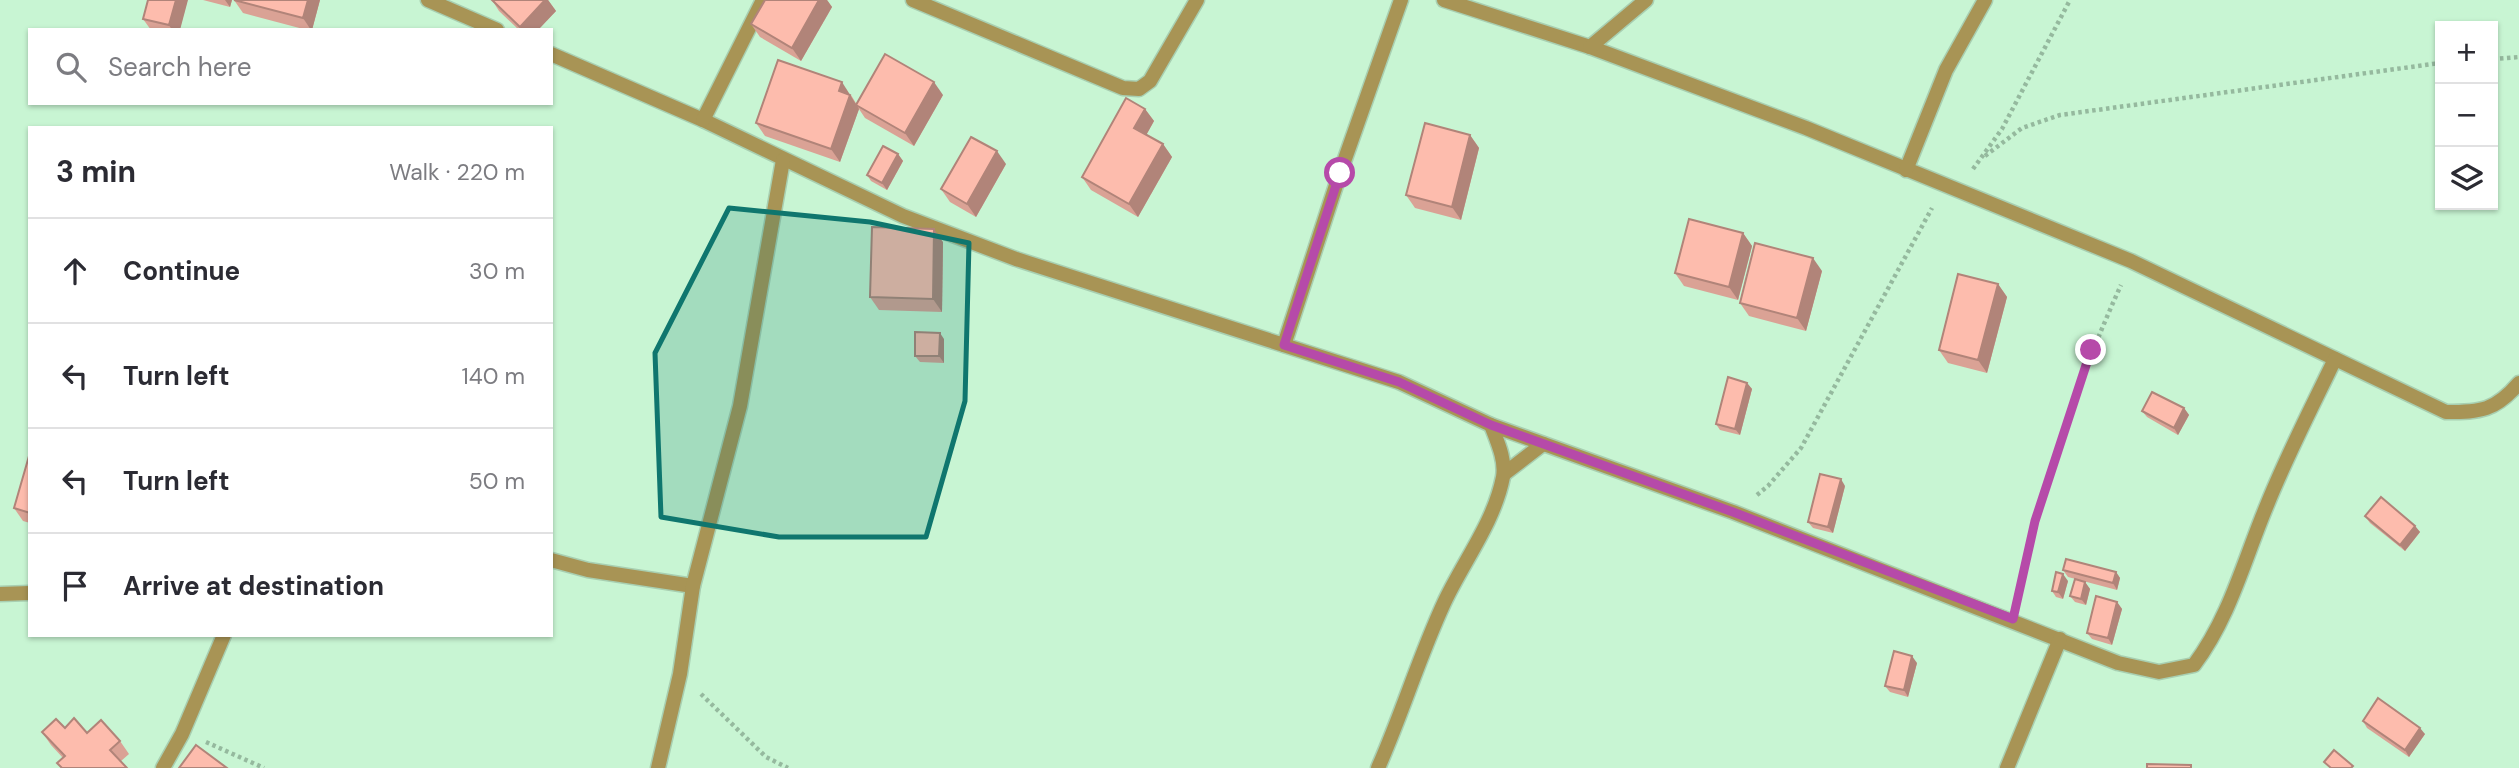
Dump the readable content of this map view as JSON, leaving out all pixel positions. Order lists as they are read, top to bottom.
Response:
{
  "page": {
    "map_buttons": ["+", "−"],
    "search": "Search here",
    "heading": ["3 min", "Walk · 220 m"],
    "list": [
      ["Continue", "30 m"],
      ["Turn left", "140 m"],
      ["Turn left", "50 m"],
      "Arrive at destination"
    ]
  }
}
